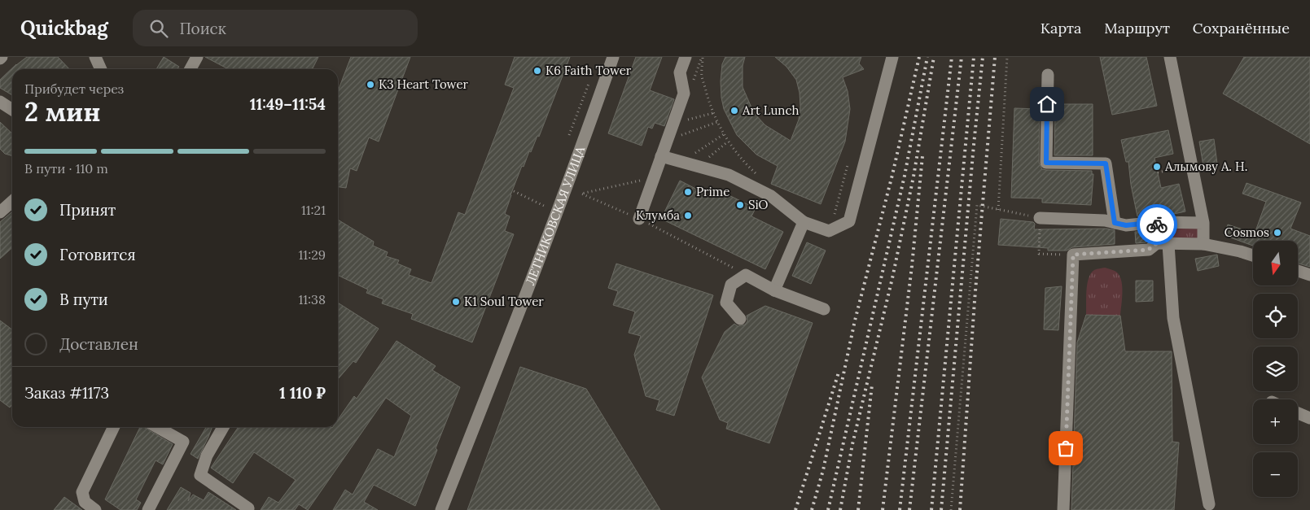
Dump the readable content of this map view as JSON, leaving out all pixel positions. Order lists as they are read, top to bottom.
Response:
{
  "streets": {
    "street": ["ЛЕТНИКОВСКАЯ УЛИЦА"]
  },
  "places": [
    "К6 Faith Tower",
    "К3 Heart Tower",
    "Art Lunch",
    "Алымову А. Н.",
    "Prime",
    "SiO",
    "Клумба",
    "Cosmos",
    "К1 Soul Tower"
  ],
  "north": "bottom",
  "page": {
    "header": "Quickbag",
    "search": "Поиск",
    "nav": ["Карта", "Маршрут", "Сохранённые"],
    "heading": ["2 мин", "Прибудет через", "11:49–11:54"],
    "panel": ["Заказ #1173", "1 110 ₽"],
    "bar": "В пути · 110 m",
    "list": [
      ["Принят", "11:21"],
      ["Готовится", "11:29"],
      ["В пути", "11:38"],
      "Доставлен"
    ],
    "map_buttons": ["+", "−"]
  }
}
